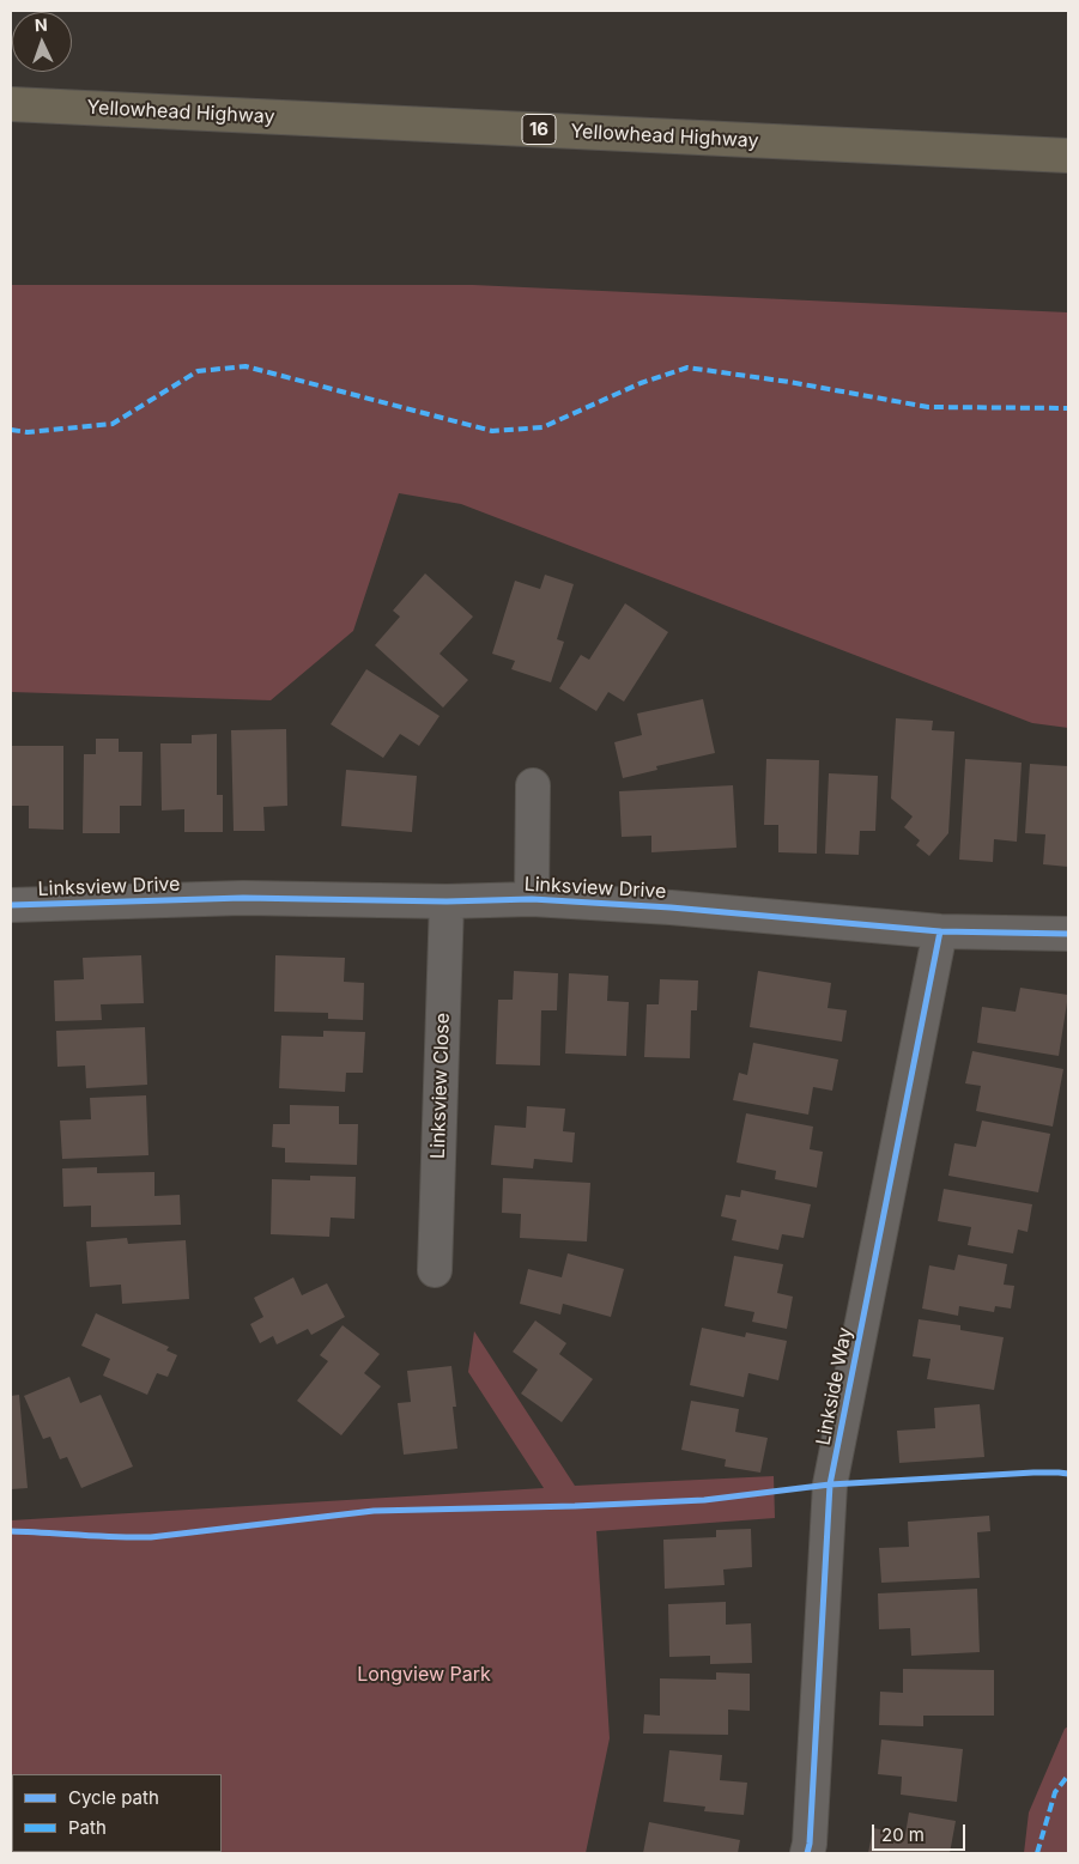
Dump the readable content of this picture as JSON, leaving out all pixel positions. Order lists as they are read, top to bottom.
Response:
{
  "streets": {
    "highway": ["Yellowhead Highway", "16"],
    "street": ["Linksview Drive", "Linksview Close", "Linkside Way"]
  },
  "crossings": [
    ["Linksview Drive", "Linksview Close"],
    ["Linksview Drive", "Linkside Way"]
  ],
  "parks": ["Longview Park"],
  "legend": ["Cycle path", "Path"],
  "scale_bar": "20 m",
  "north": "top"
}
